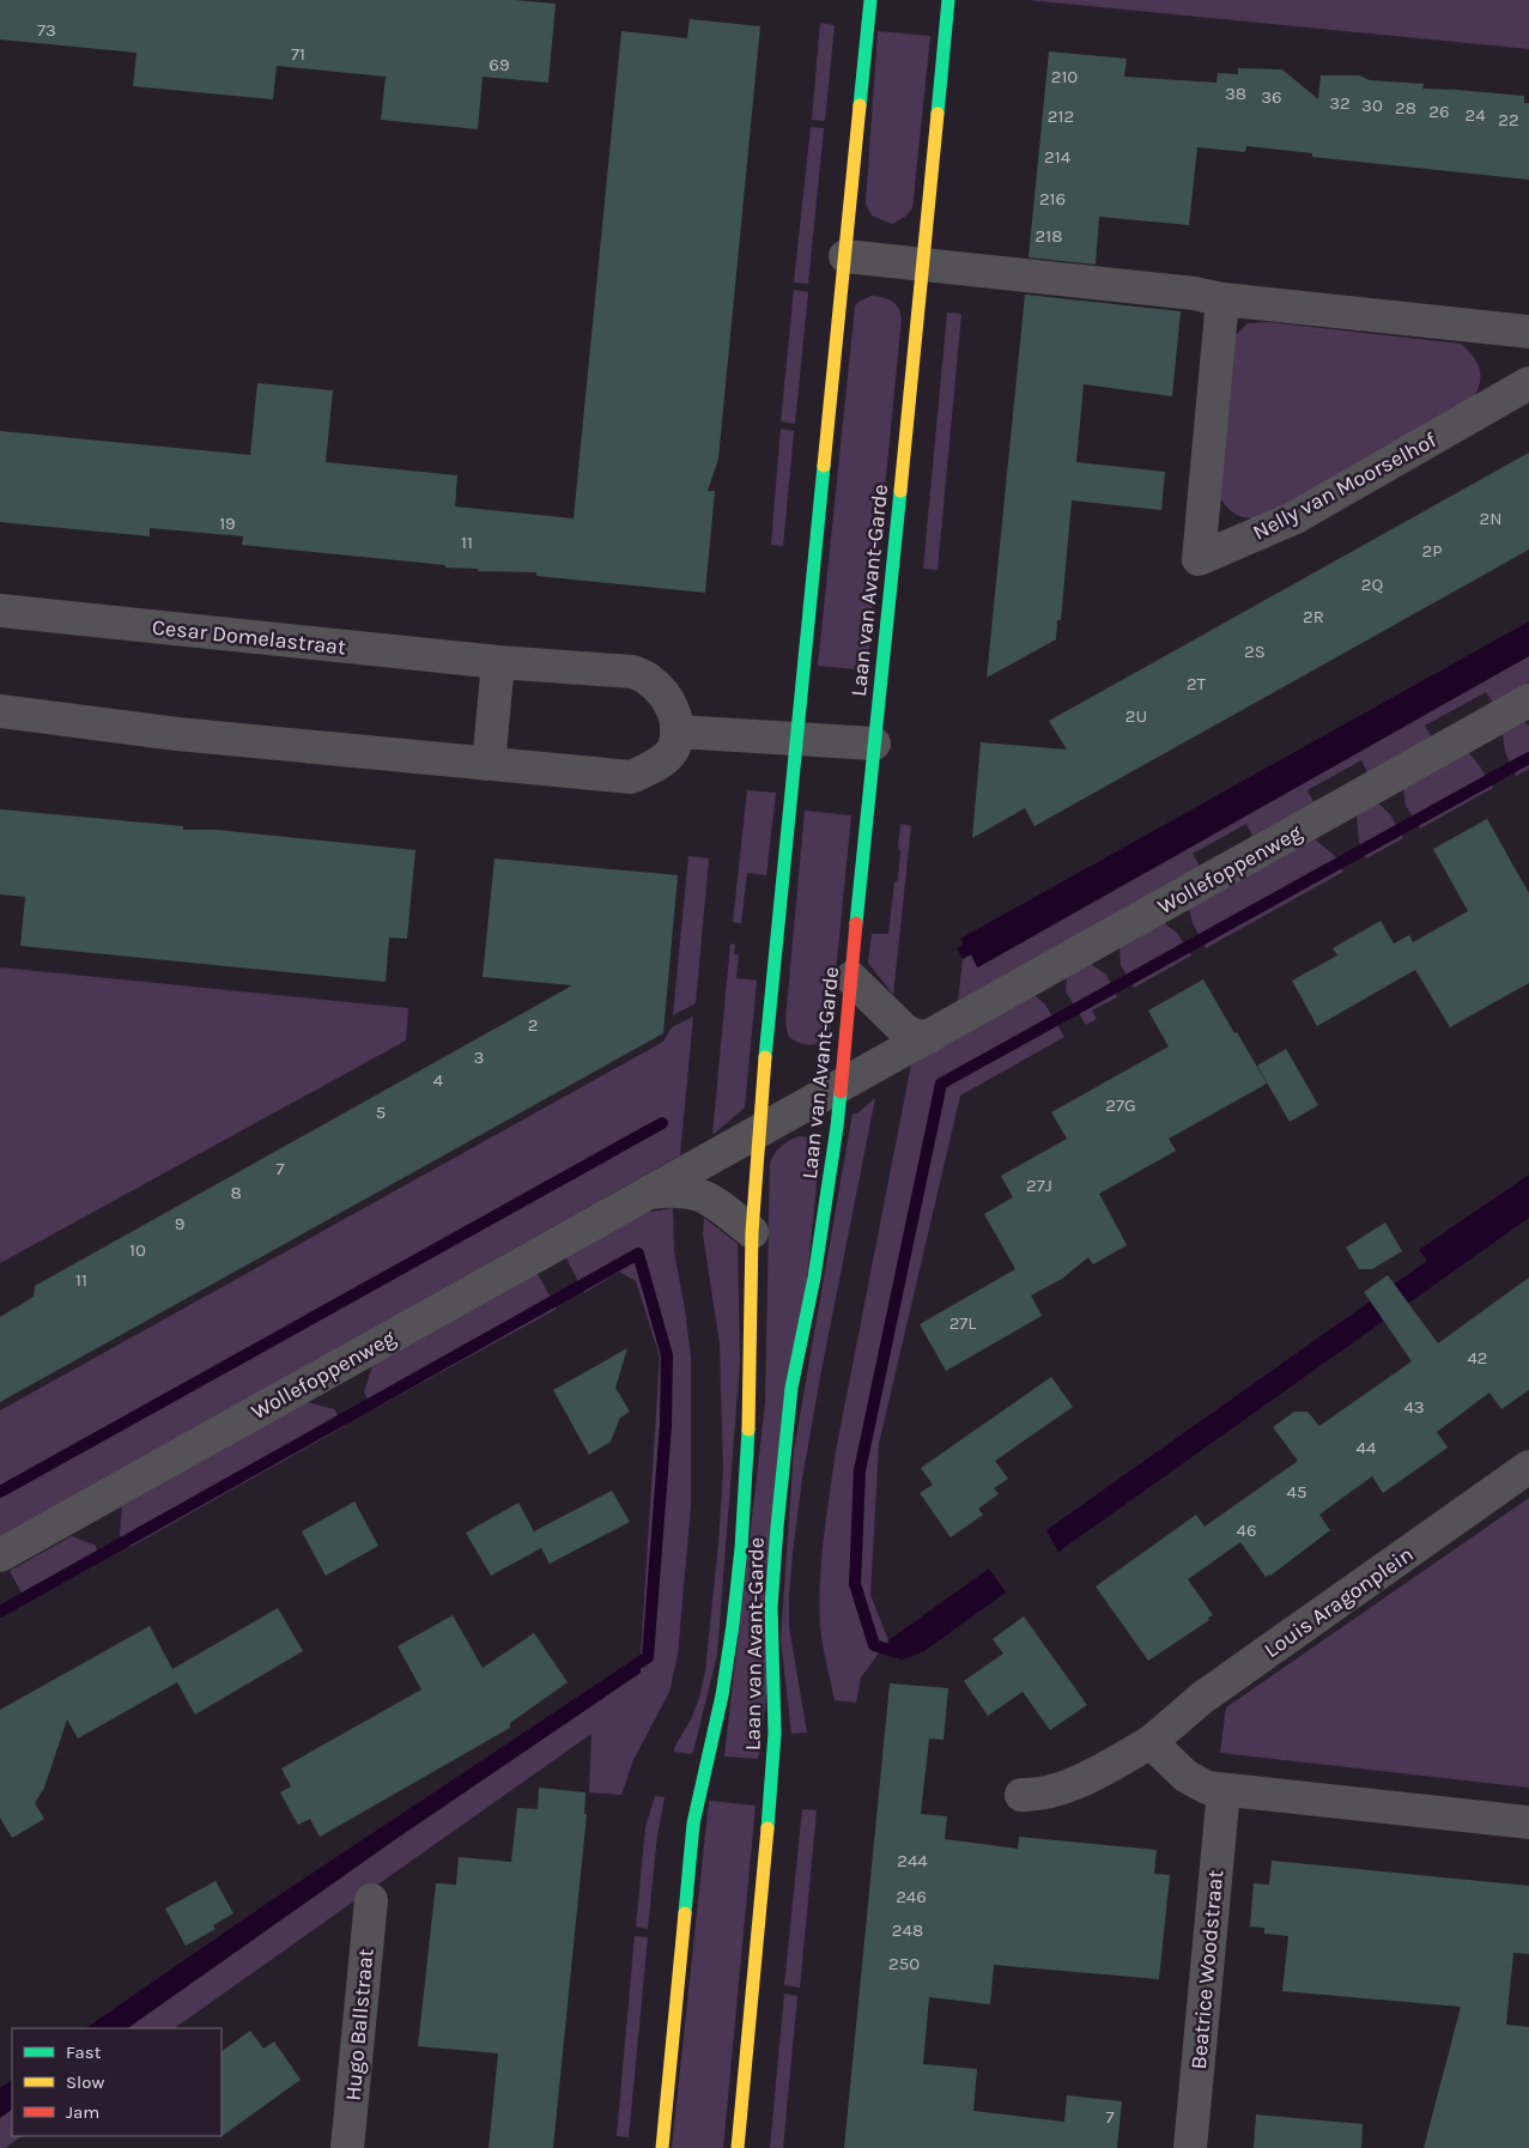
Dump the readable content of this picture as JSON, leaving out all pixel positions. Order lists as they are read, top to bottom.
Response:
{
  "streets": {
    "street": [
      "Nelly van Moorselhof",
      "Laan van Avant-Garde",
      "Cesar Domelastraat",
      "Wollefoppenweg",
      "Louis Aragonplein",
      "Beatrice Woodstraat",
      "Hugo Ballstraat"
    ]
  },
  "crossings": [
    ["Laan van Avant-Garde", "Wollefoppenweg"]
  ],
  "house_numbers": [
    "73",
    "71",
    "69",
    "210",
    "38",
    "36",
    "32",
    "30",
    "28",
    "26",
    "24",
    "212",
    "22",
    "214",
    "216",
    "218",
    "2N",
    "19",
    "11",
    "2P",
    "2Q",
    "2R",
    "2S",
    "2T",
    "2U",
    "2",
    "3",
    "4",
    "27G",
    "5",
    "7",
    "27J",
    "8",
    "9",
    "10",
    "11",
    "27L",
    "42",
    "43",
    "44",
    "45",
    "46",
    "244",
    "246",
    "248",
    "250",
    "7"
  ],
  "legend": ["Fast", "Slow", "Jam"]
}
